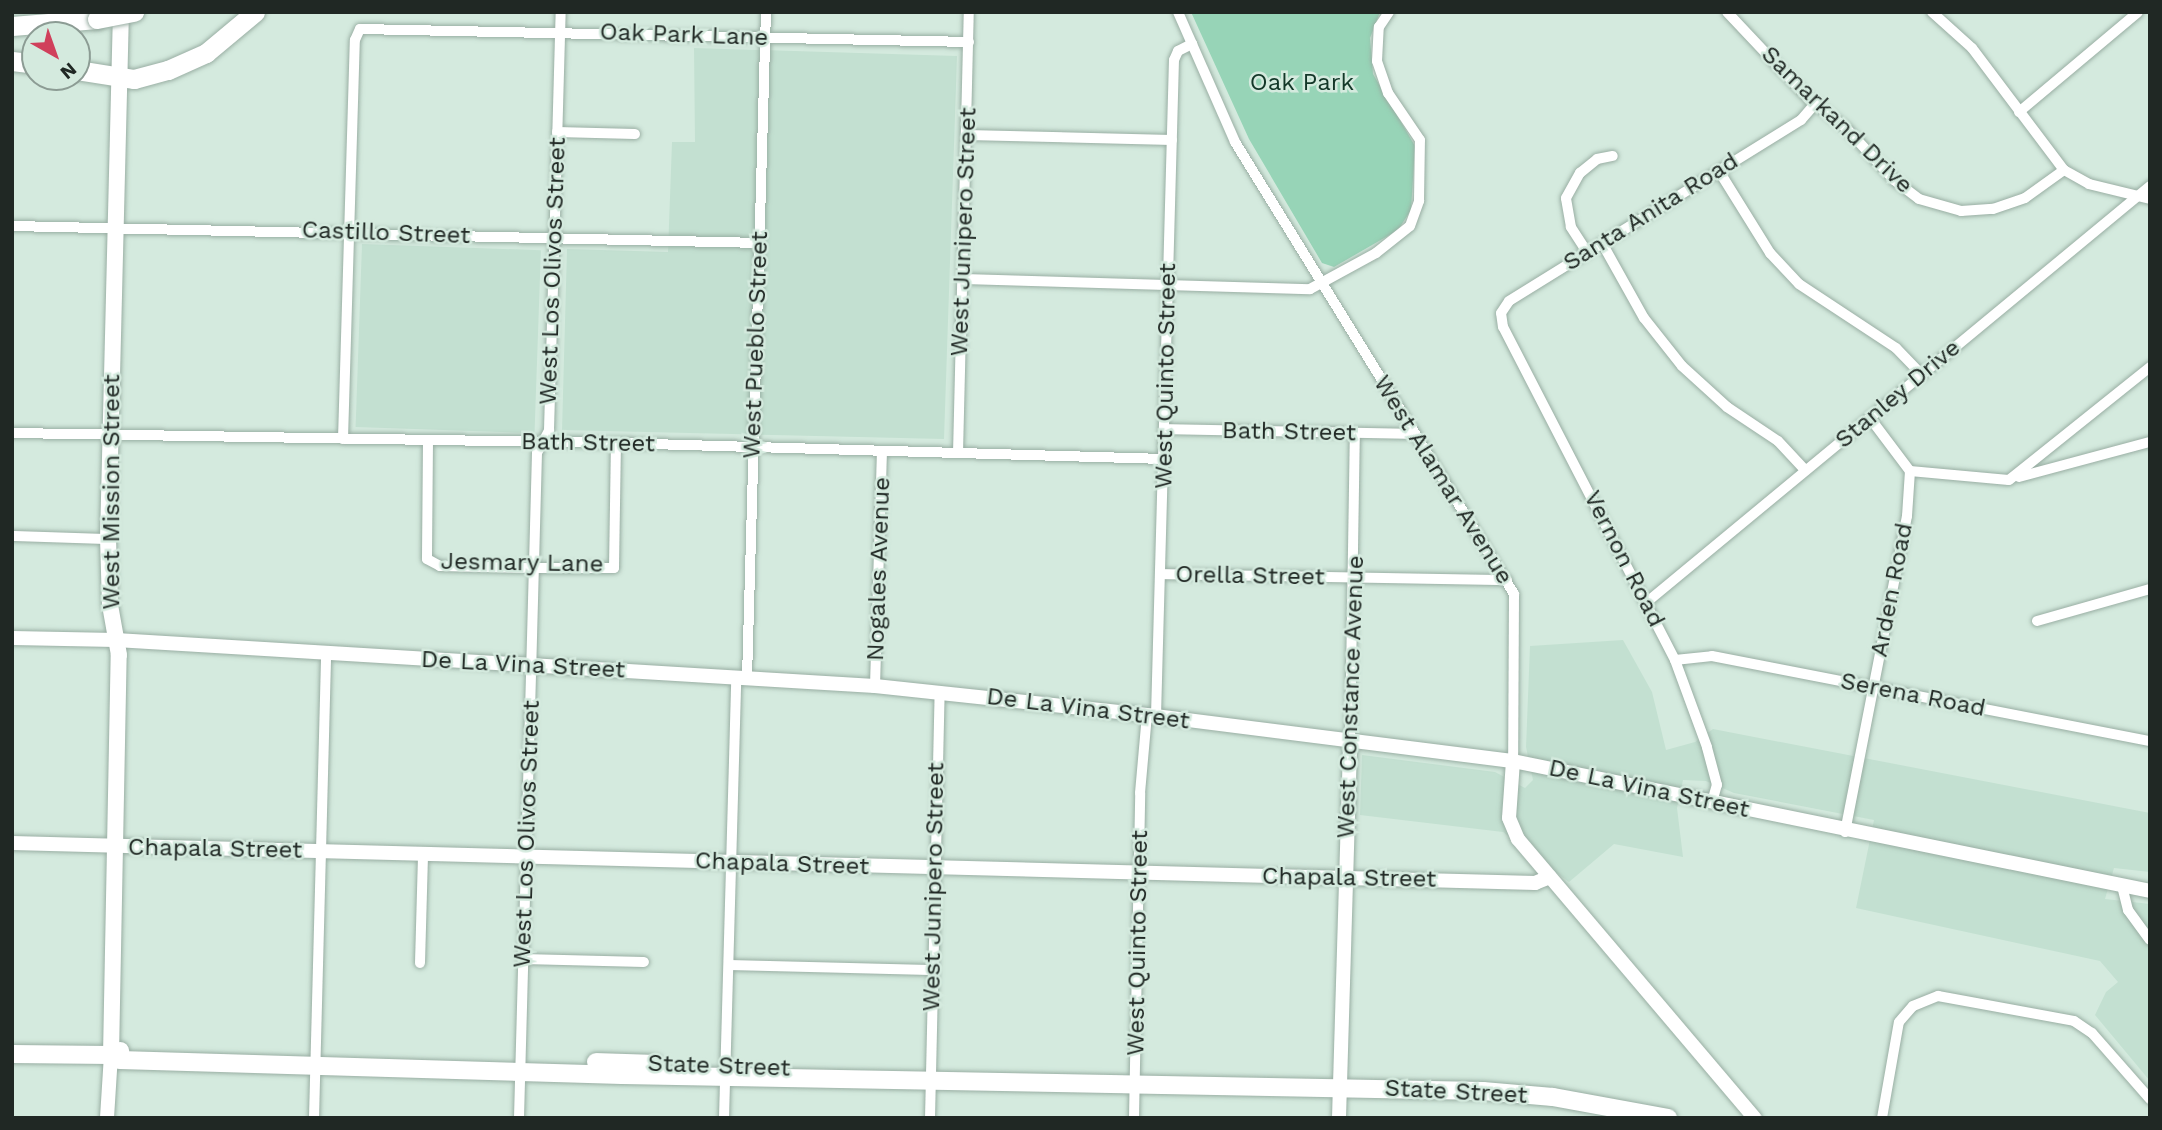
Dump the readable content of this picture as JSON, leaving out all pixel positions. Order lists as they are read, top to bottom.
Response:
{
  "streets": {
    "main road": ["West Mission Street", "State Street"],
    "street": [
      "Oak Park Lane",
      "Samarkand Drive",
      "Santa Anita Road",
      "West Junipero Street",
      "Castillo Street",
      "West Los Olivos Street",
      "West Pueblo Street",
      "West Quinto Street",
      "Stanley Drive",
      "Bath Street",
      "West Alamar Avenue",
      "Vernon Road",
      "Jesmary Lane",
      "Nogales Avenue",
      "Orella Street",
      "Arden Road",
      "De La Vina Street",
      "Serena Road",
      "West Constance Avenue",
      "Chapala Street"
    ]
  },
  "crossings": [
    ["Oak Park Lane", "West Junipero Street"],
    ["Oak Park Lane", "Castillo Street"],
    ["Oak Park Lane", "West Los Olivos Street"],
    ["Oak Park Lane", "West Pueblo Street"],
    ["Samarkand Drive", "Santa Anita Road"],
    ["Santa Anita Road", "Vernon Road"],
    ["West Junipero Street", "Bath Street"],
    ["West Junipero Street", "De La Vina Street"],
    ["West Junipero Street", "Chapala Street"],
    ["West Junipero Street", "State Street"],
    ["Castillo Street", "West Los Olivos Street"],
    ["Castillo Street", "West Pueblo Street"],
    ["Castillo Street", "West Mission Street"],
    ["West Los Olivos Street", "Bath Street"],
    ["West Los Olivos Street", "Jesmary Lane"],
    ["West Los Olivos Street", "De La Vina Street"],
    ["West Los Olivos Street", "Chapala Street"],
    ["West Los Olivos Street", "State Street"],
    ["West Pueblo Street", "Bath Street"],
    ["West Pueblo Street", "De La Vina Street"],
    ["West Pueblo Street", "Chapala Street"],
    ["West Pueblo Street", "State Street"],
    ["West Quinto Street", "Bath Street"],
    ["West Quinto Street", "West Alamar Avenue"],
    ["West Quinto Street", "Orella Street"],
    ["West Quinto Street", "De La Vina Street"],
    ["West Quinto Street", "Chapala Street"],
    ["West Quinto Street", "State Street"],
    ["Stanley Drive", "Vernon Road"],
    ["Bath Street", "West Alamar Avenue"],
    ["Bath Street", "West Mission Street"],
    ["Bath Street", "Jesmary Lane"],
    ["Bath Street", "Nogales Avenue"],
    ["Bath Street", "West Constance Avenue"],
    ["West Alamar Avenue", "Orella Street"],
    ["West Alamar Avenue", "De La Vina Street"],
    ["West Alamar Avenue", "Chapala Street"],
    ["West Mission Street", "De La Vina Street"],
    ["West Mission Street", "Chapala Street"],
    ["West Mission Street", "State Street"],
    ["Vernon Road", "De La Vina Street"],
    ["Vernon Road", "Serena Road"],
    ["Nogales Avenue", "De La Vina Street"],
    ["Orella Street", "West Constance Avenue"],
    ["Arden Road", "De La Vina Street"],
    ["Arden Road", "Serena Road"],
    ["De La Vina Street", "West Constance Avenue"],
    ["West Constance Avenue", "Chapala Street"],
    ["West Constance Avenue", "State Street"]
  ],
  "parks": ["Oak Park"],
  "north": "bottom right"
}
